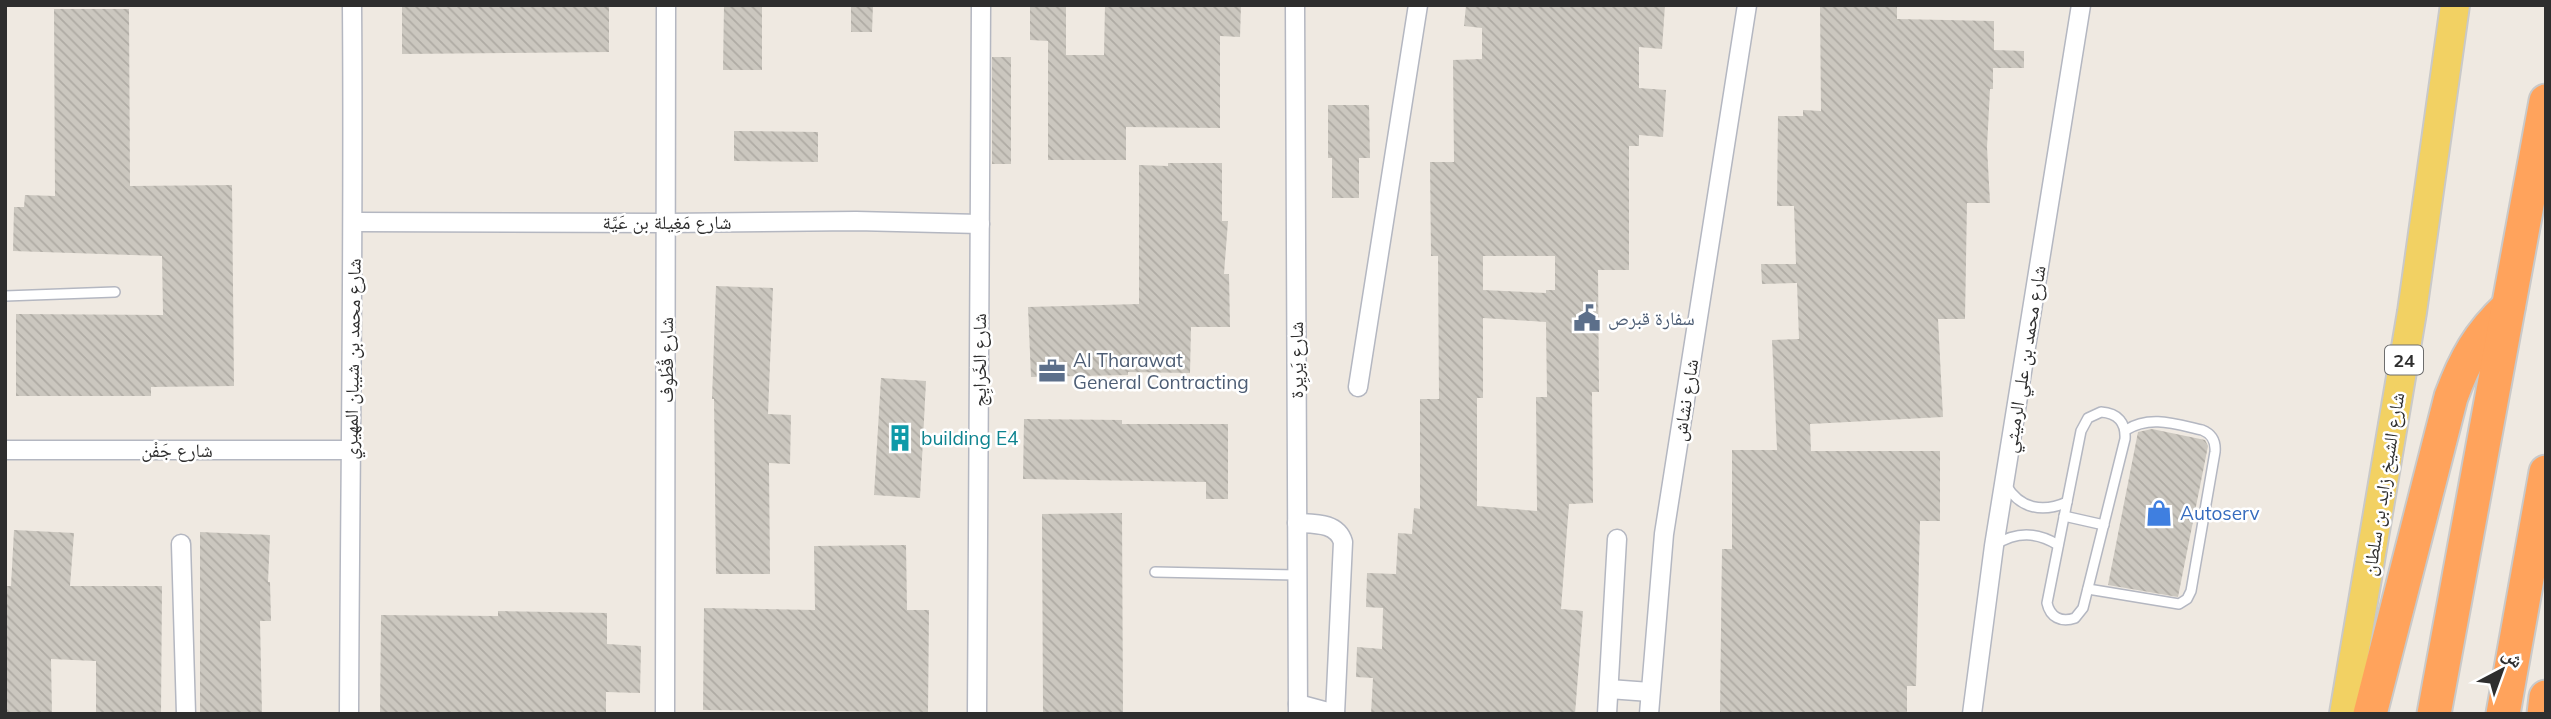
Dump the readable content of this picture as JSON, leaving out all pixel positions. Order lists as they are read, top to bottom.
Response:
{
  "streets": {
    "main road": ["24", "شارع الشيخ زايد بن سلطان"],
    "street": [
      "شارع مَغِيلة بن عَيَّة",
      "شارع محمد بن شيبان المهيري",
      "شارع محمد بن علي الرميثي",
      "شارع قُطُوف",
      "شارع الخَرايِج",
      "شارع يَريِرة",
      "شارع نشاش",
      "شارع جَفْن"
    ]
  },
  "crossings": [
    ["شارع مَغِيلة بن عَيَّة", "شارع محمد بن شيبان المهيري"],
    ["شارع مَغِيلة بن عَيَّة", "شارع قُطُوف"],
    ["شارع مَغِيلة بن عَيَّة", "شارع الخَرايِج"],
    ["شارع محمد بن شيبان المهيري", "شارع جَفْن"]
  ],
  "places": {
    "public building": ["سفارة قبرص"],
    "office": ["Al Tharawat General Contracting"],
    "building": ["building E4"],
    "shop": ["Autoserv"]
  },
  "north": "top right"
}
